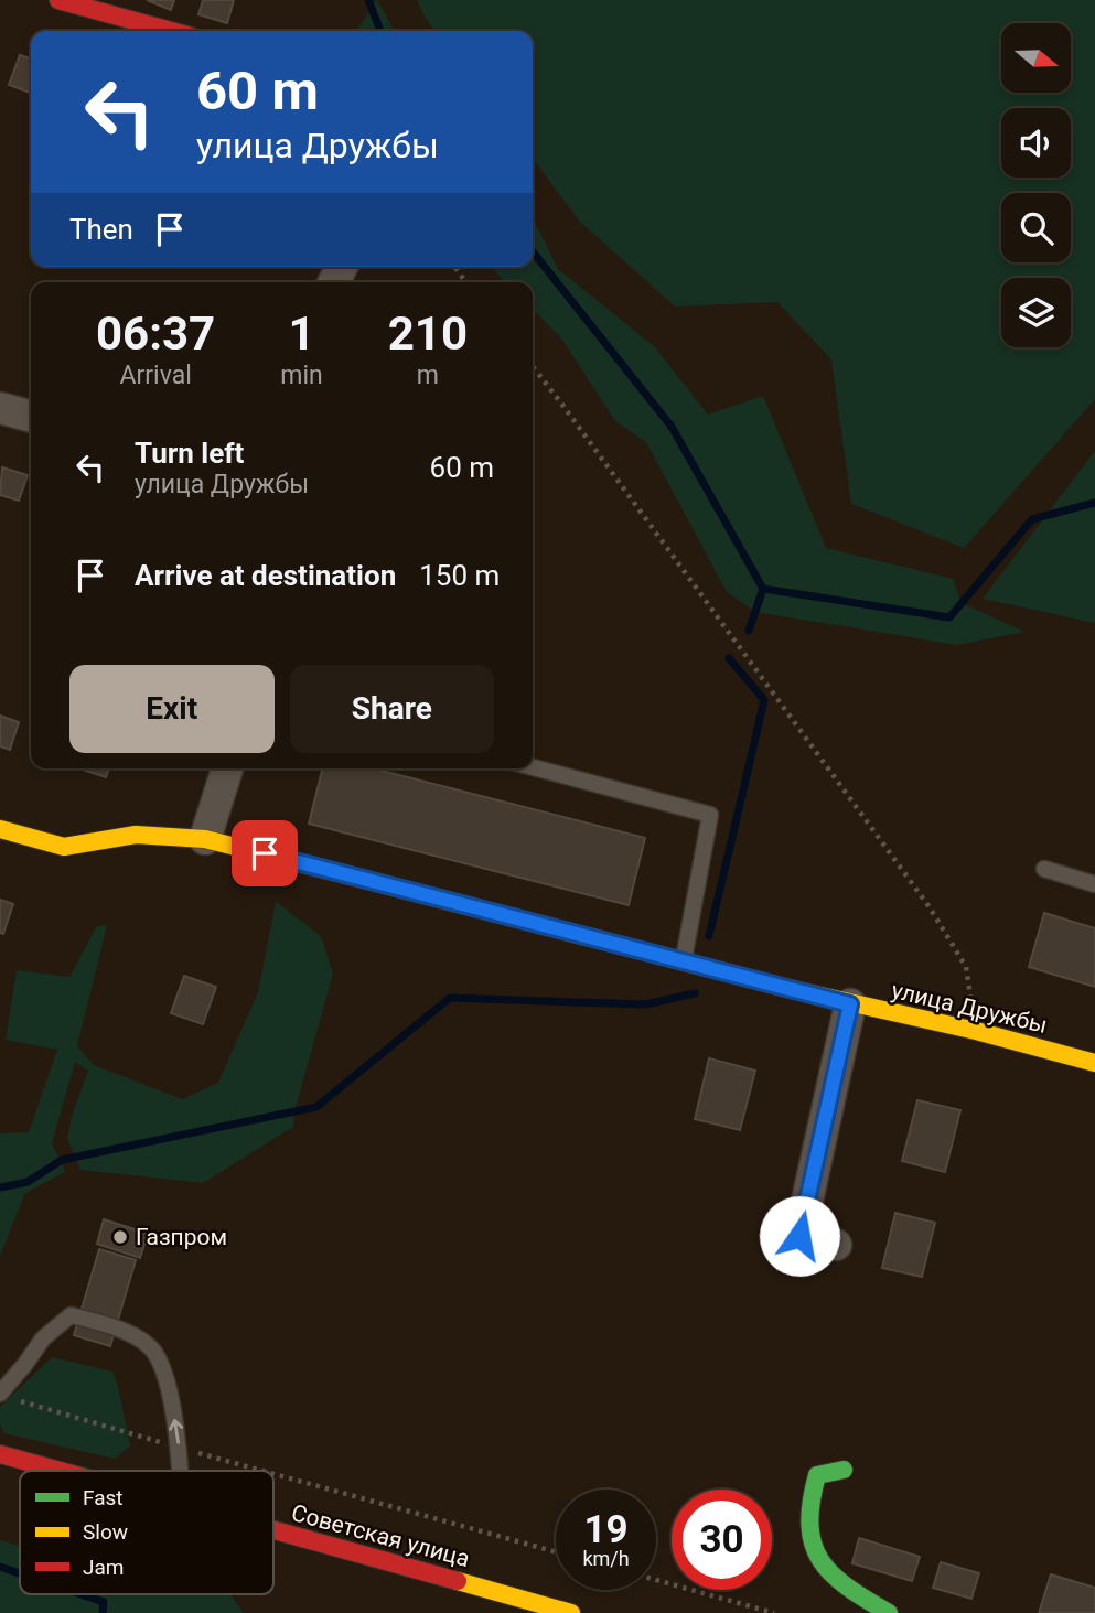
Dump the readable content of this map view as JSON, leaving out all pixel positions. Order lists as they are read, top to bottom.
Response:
{
  "streets": {
    "main road": ["улица Дружбы", "Советская улица"]
  },
  "places": ["Газпром"],
  "legend": ["Fast", "Slow", "Jam"],
  "north": "right",
  "page": {
    "turn": ["60 m", "улица Дружбы"],
    "then": "Then",
    "eta": [
      "06:37",
      "Arrival",
      "1",
      "min",
      "210",
      "m"
    ],
    "list": [
      {
        "name": "Turn left",
        "note": "улица Дружбы",
        "value": "60 m"
      },
      {
        "name": "Arrive at destination",
        "value": "150 m"
      }
    ],
    "buttons": ["Exit", "Share"],
    "speed": "19 km/h",
    "limit": "30"
  }
}
